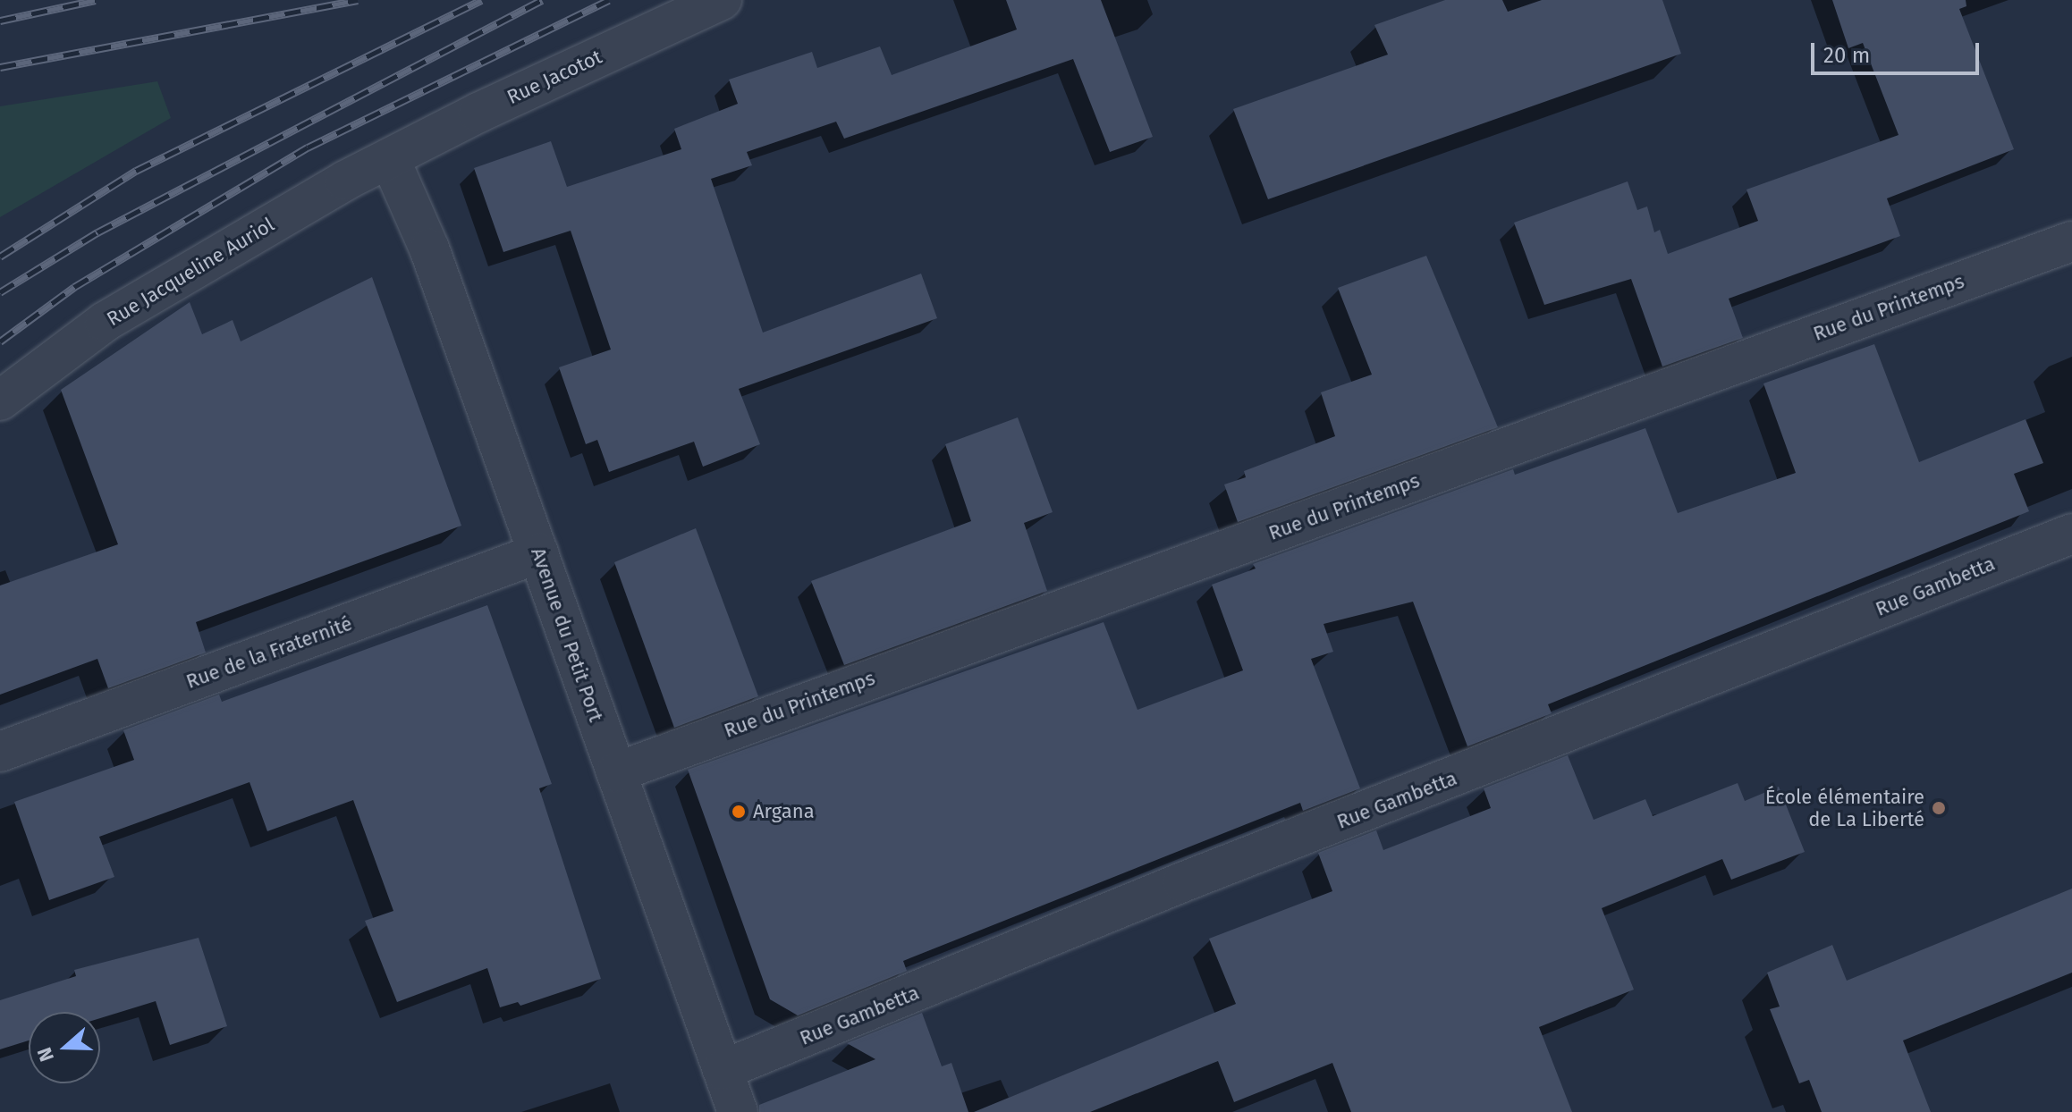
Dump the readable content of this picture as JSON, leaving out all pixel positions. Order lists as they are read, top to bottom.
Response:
{
  "streets": {
    "street": [
      "Rue Jacotot",
      "Rue Jacqueline Auriol",
      "Rue du Printemps",
      "Rue Gambetta",
      "Avenue du Petit Port",
      "Rue de la Fraternité"
    ]
  },
  "crossings": [
    ["Rue Jacotot", "Rue Jacqueline Auriol"],
    ["Rue Jacotot", "Avenue du Petit Port"],
    ["Rue Jacqueline Auriol", "Avenue du Petit Port"],
    ["Rue du Printemps", "Avenue du Petit Port"],
    ["Rue Gambetta", "Avenue du Petit Port"],
    ["Avenue du Petit Port", "Rue de la Fraternité"]
  ],
  "places": ["École élémentaire de La Liberté", "Argana"],
  "scale_bar": "20 m",
  "north": "left"
}
